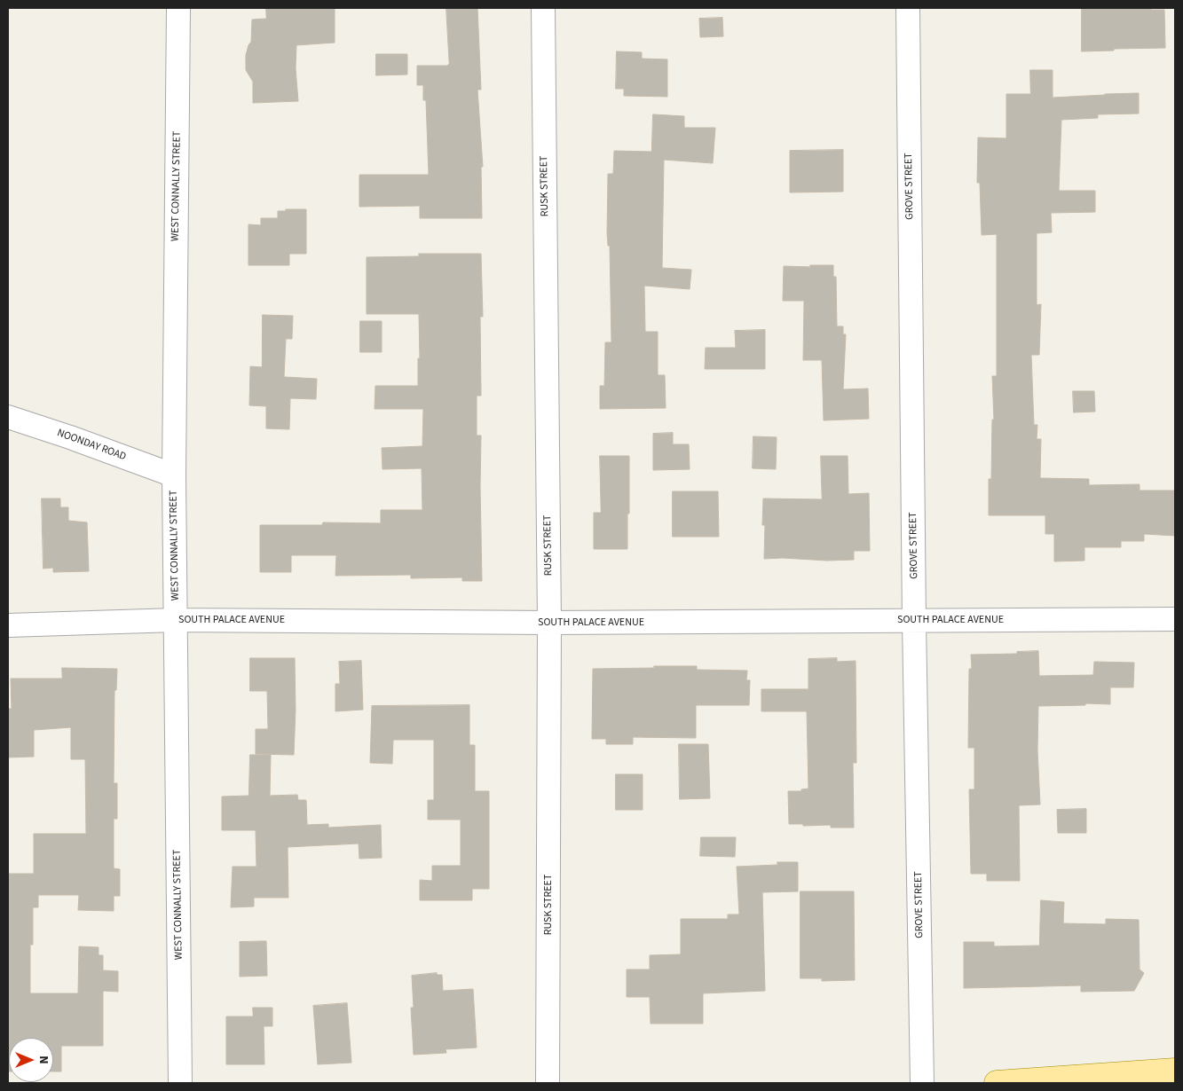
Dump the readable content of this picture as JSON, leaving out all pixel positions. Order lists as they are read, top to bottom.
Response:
{
  "streets": {
    "street": [
      "WEST CONNALLY STREET",
      "RUSK STREET",
      "GROVE STREET",
      "NOONDAY ROAD",
      "SOUTH PALACE AVENUE"
    ]
  },
  "crossings": [
    ["WEST CONNALLY STREET", "NOONDAY ROAD"],
    ["WEST CONNALLY STREET", "SOUTH PALACE AVENUE"],
    ["RUSK STREET", "SOUTH PALACE AVENUE"],
    ["GROVE STREET", "SOUTH PALACE AVENUE"]
  ],
  "north": "right"
}
